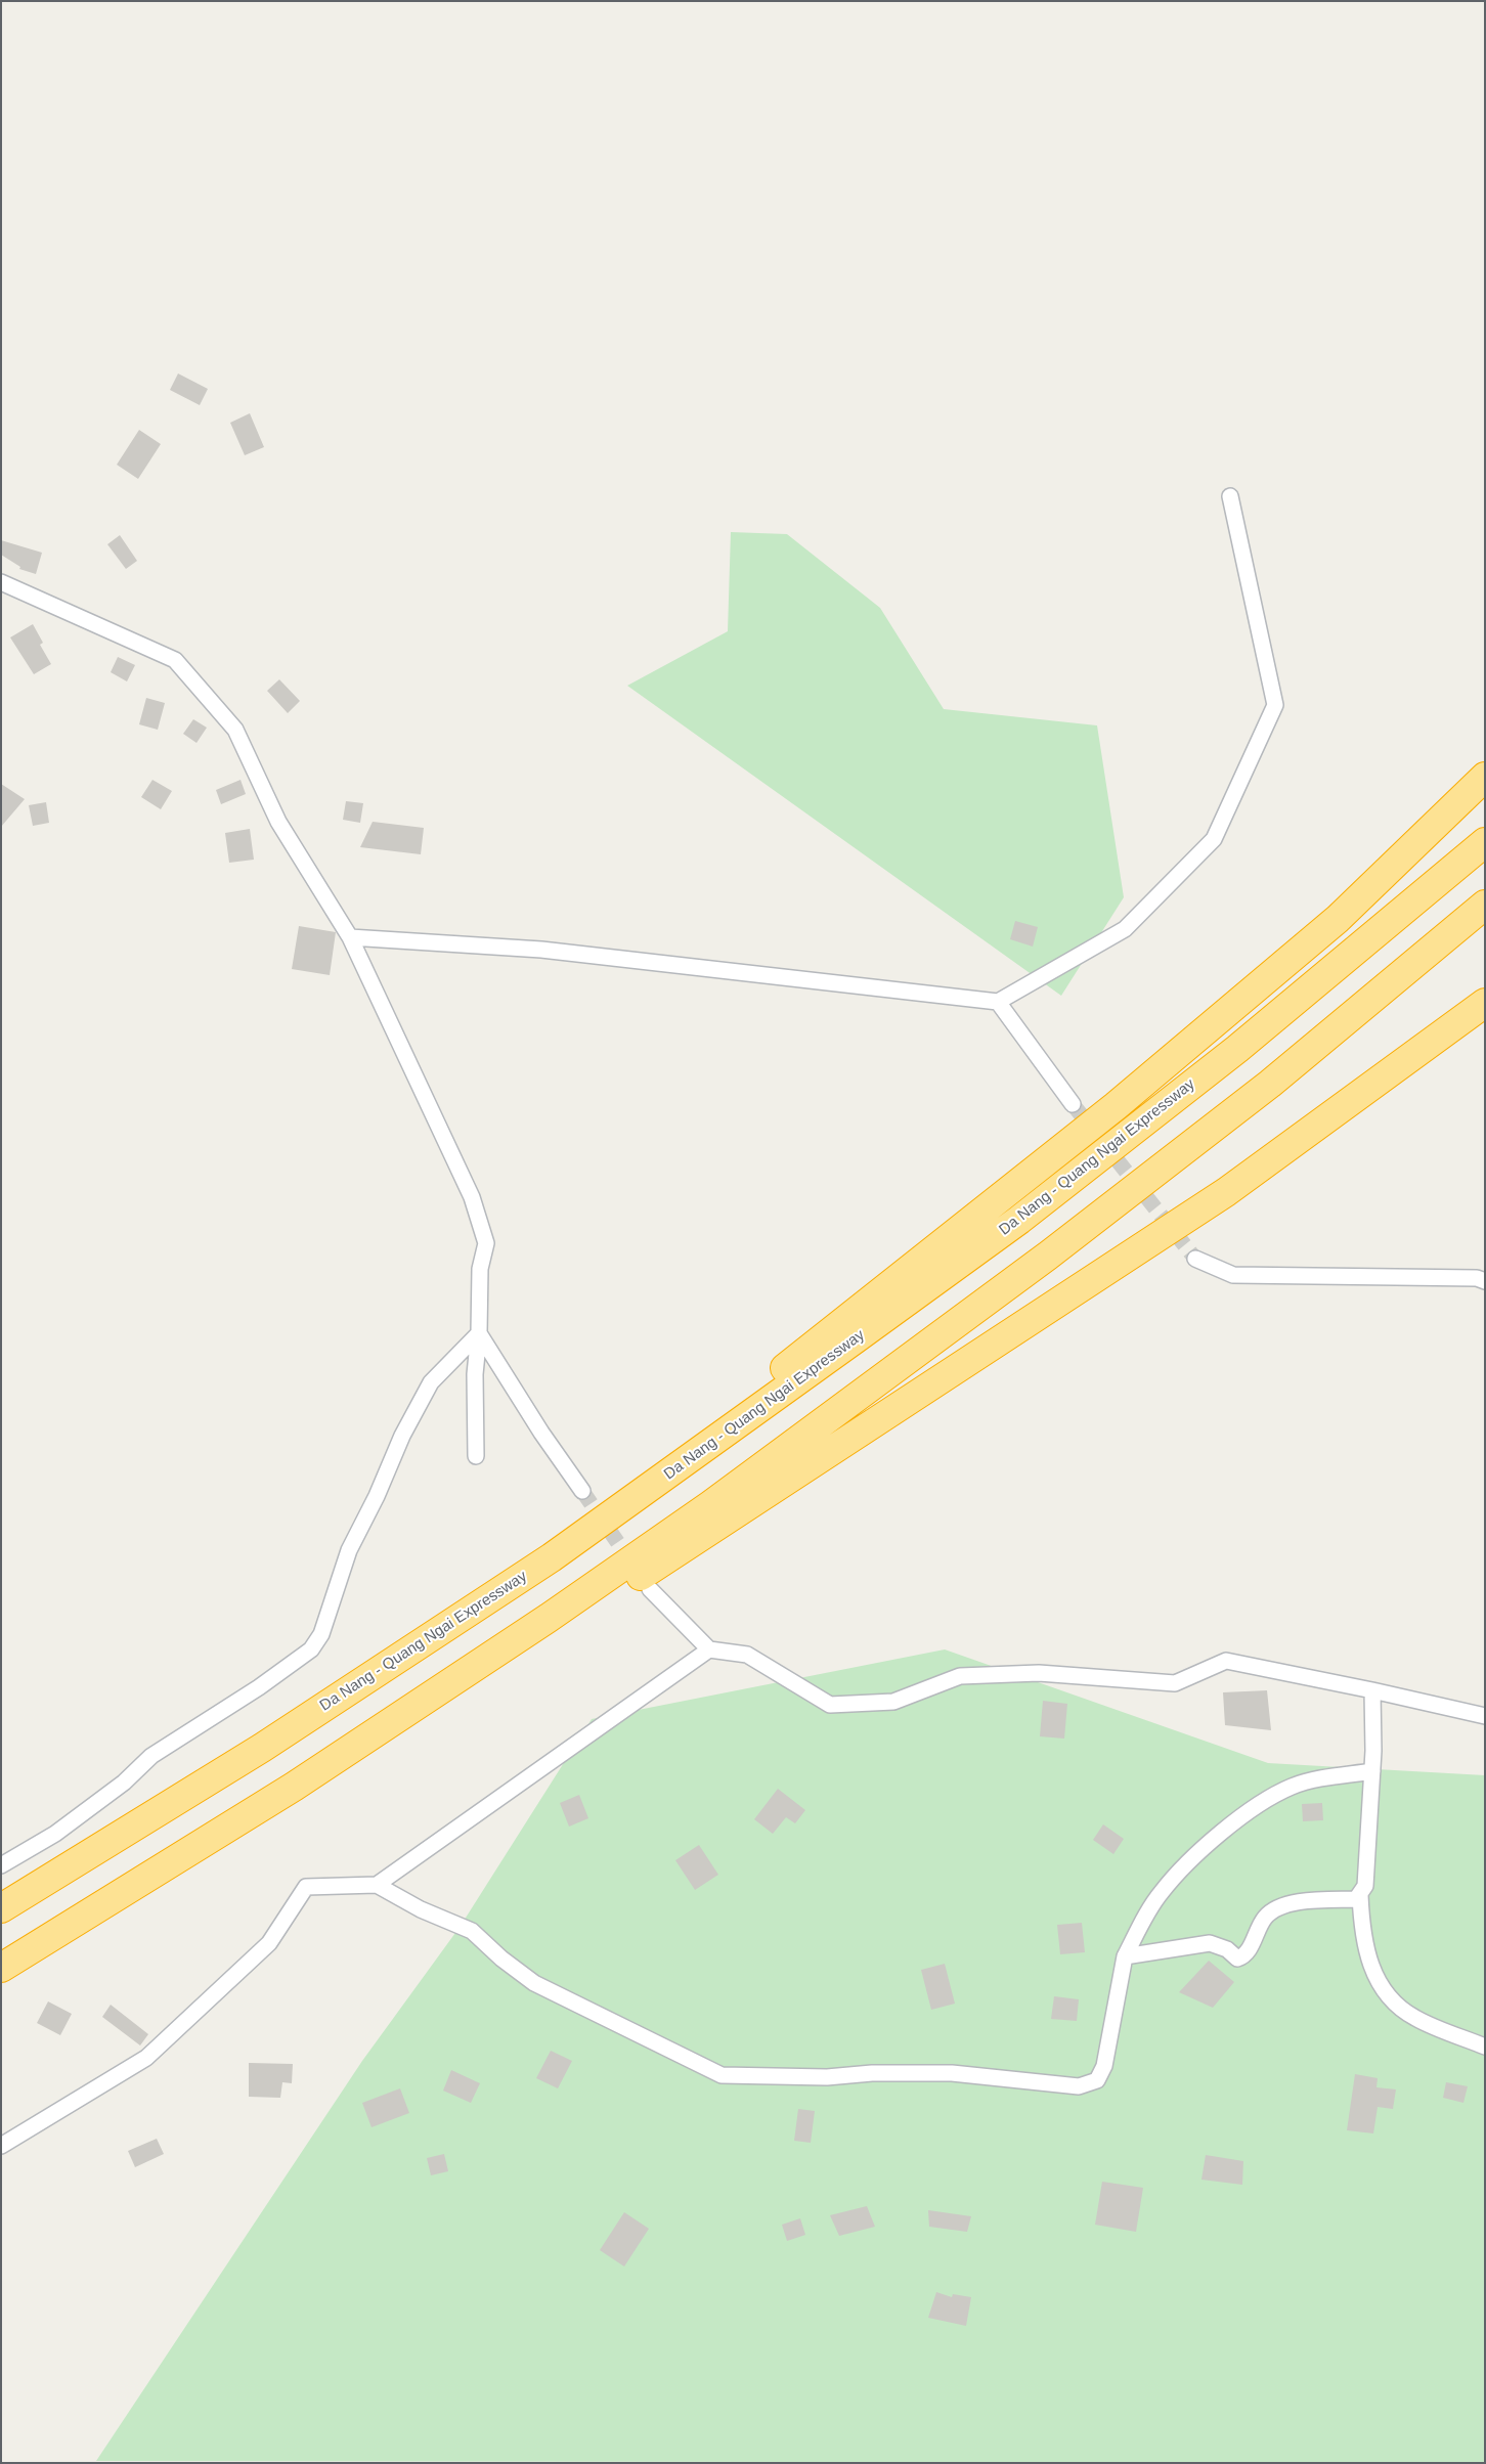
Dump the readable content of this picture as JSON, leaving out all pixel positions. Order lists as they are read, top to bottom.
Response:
{
  "streets": {
    "highway": ["Da Nang - Quang Ngai Expressway"]
  }
}
